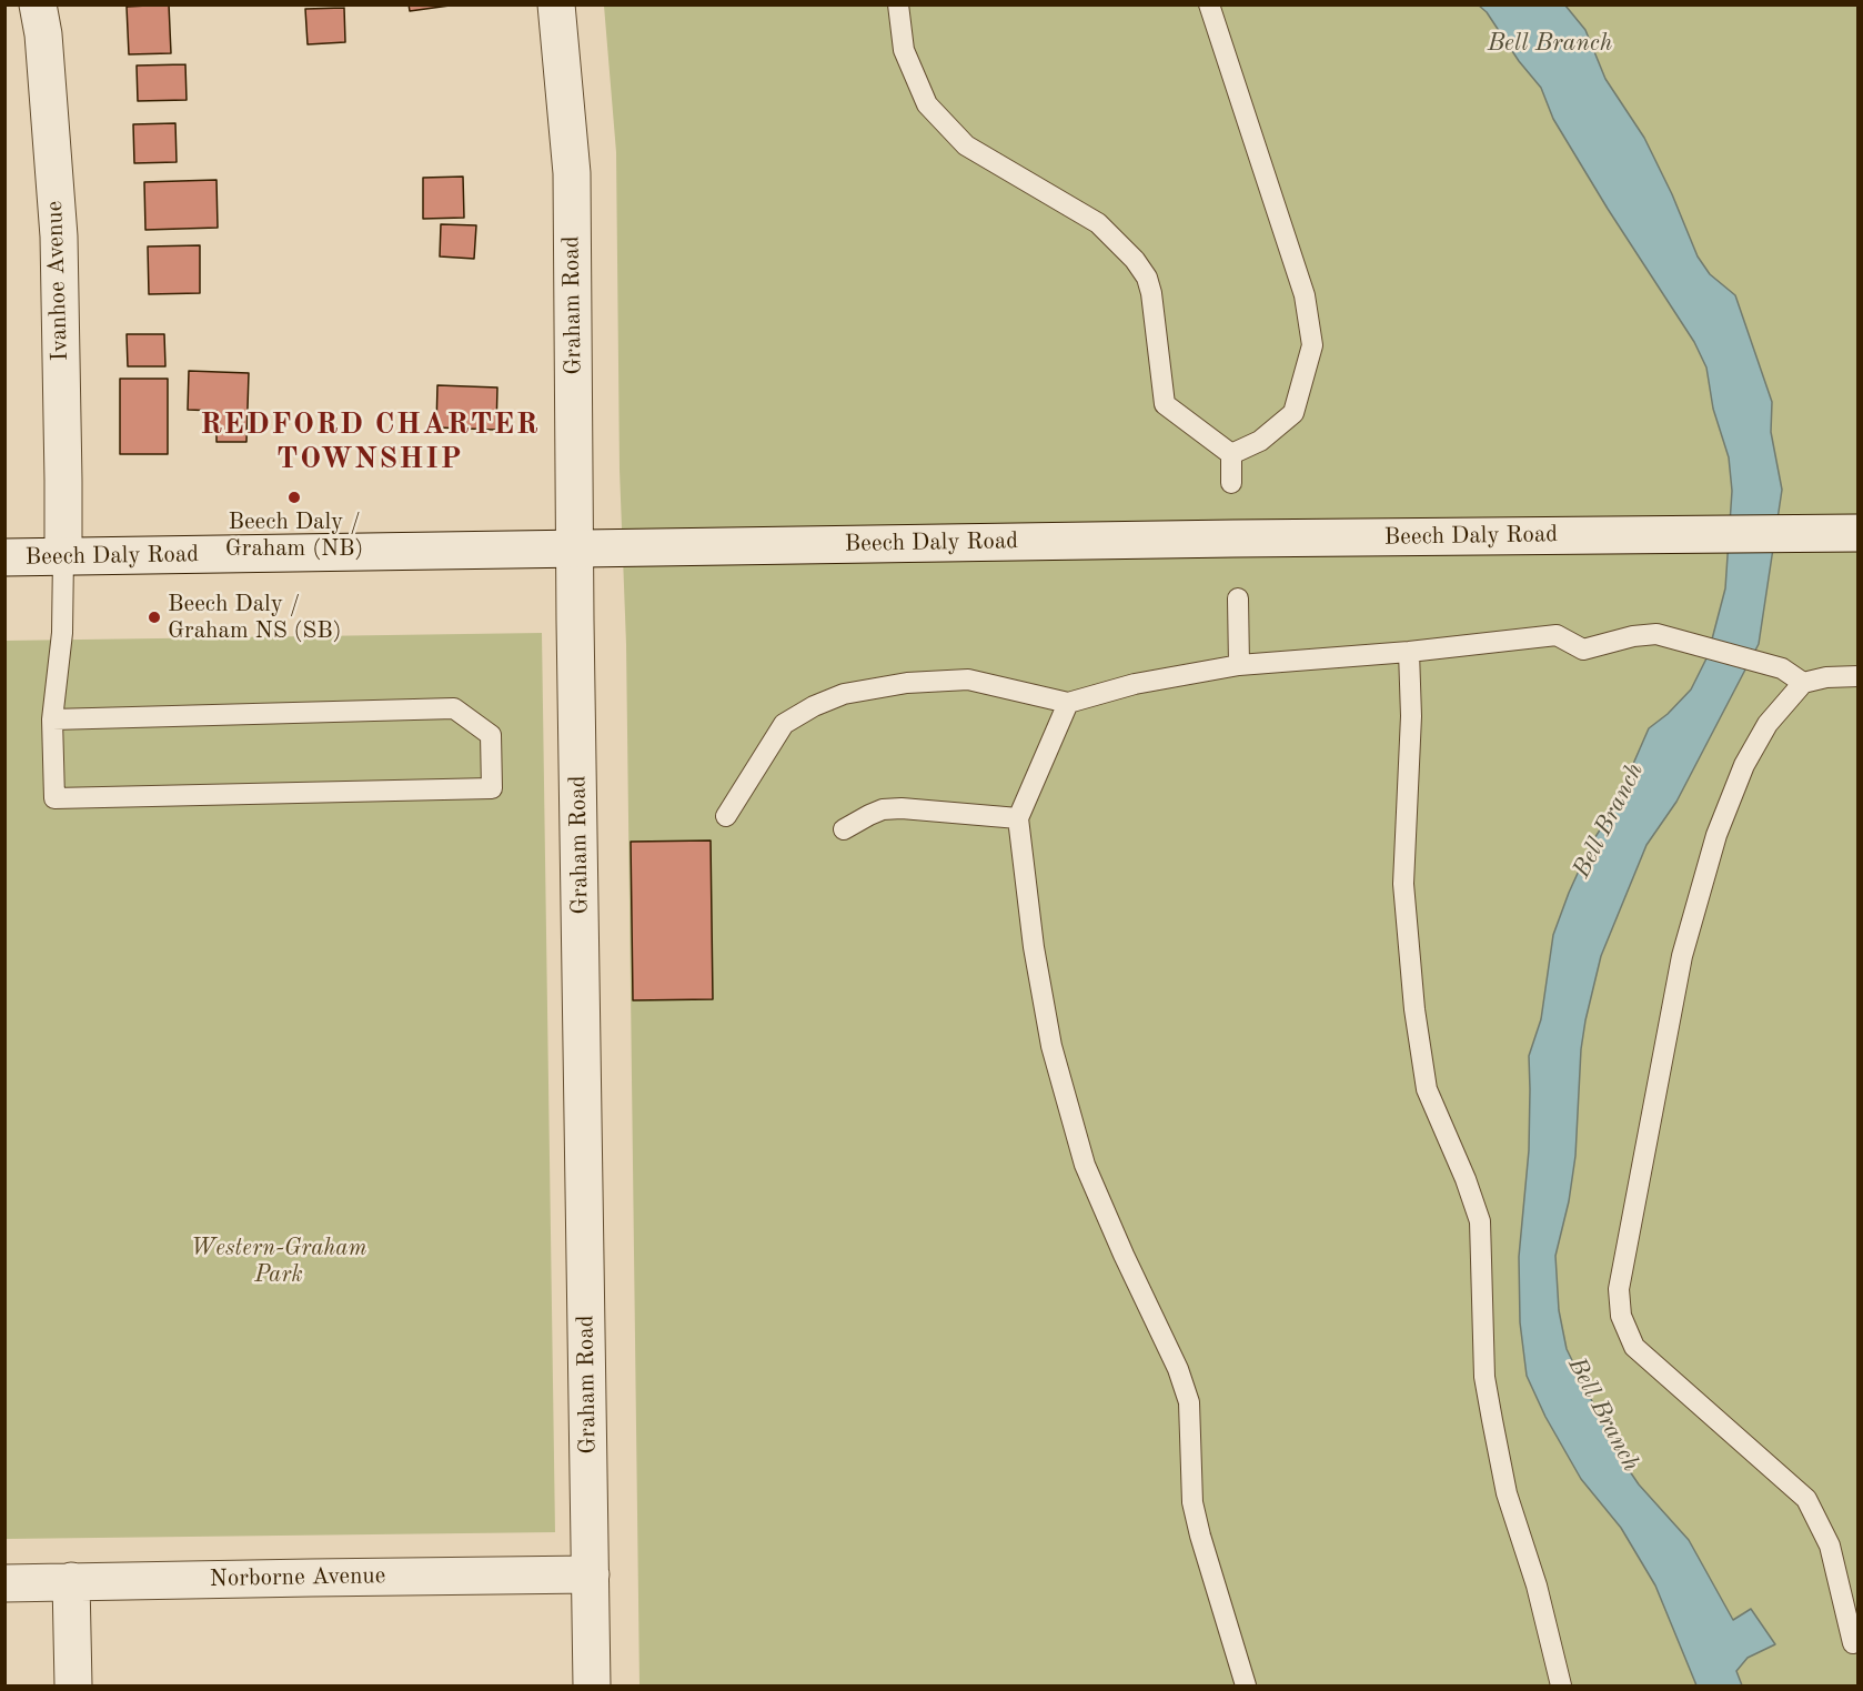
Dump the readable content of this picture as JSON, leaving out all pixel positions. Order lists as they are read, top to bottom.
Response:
{
  "streets": {
    "street": [
      "Ivanhoe Avenue",
      "Graham Road",
      "Beech Daly Road",
      "Norborne Avenue"
    ]
  },
  "crossings": [
    ["Ivanhoe Avenue", "Beech Daly Road"],
    ["Graham Road", "Beech Daly Road"],
    ["Graham Road", "Norborne Avenue"]
  ],
  "districts": ["REDFORD CHARTER TOWNSHIP"],
  "water": ["Bell Branch"],
  "parks": ["Western-Graham Park"],
  "places": ["Beech Daly / Graham (NB)", "Beech Daly / Graham NS (SB)"]
}
